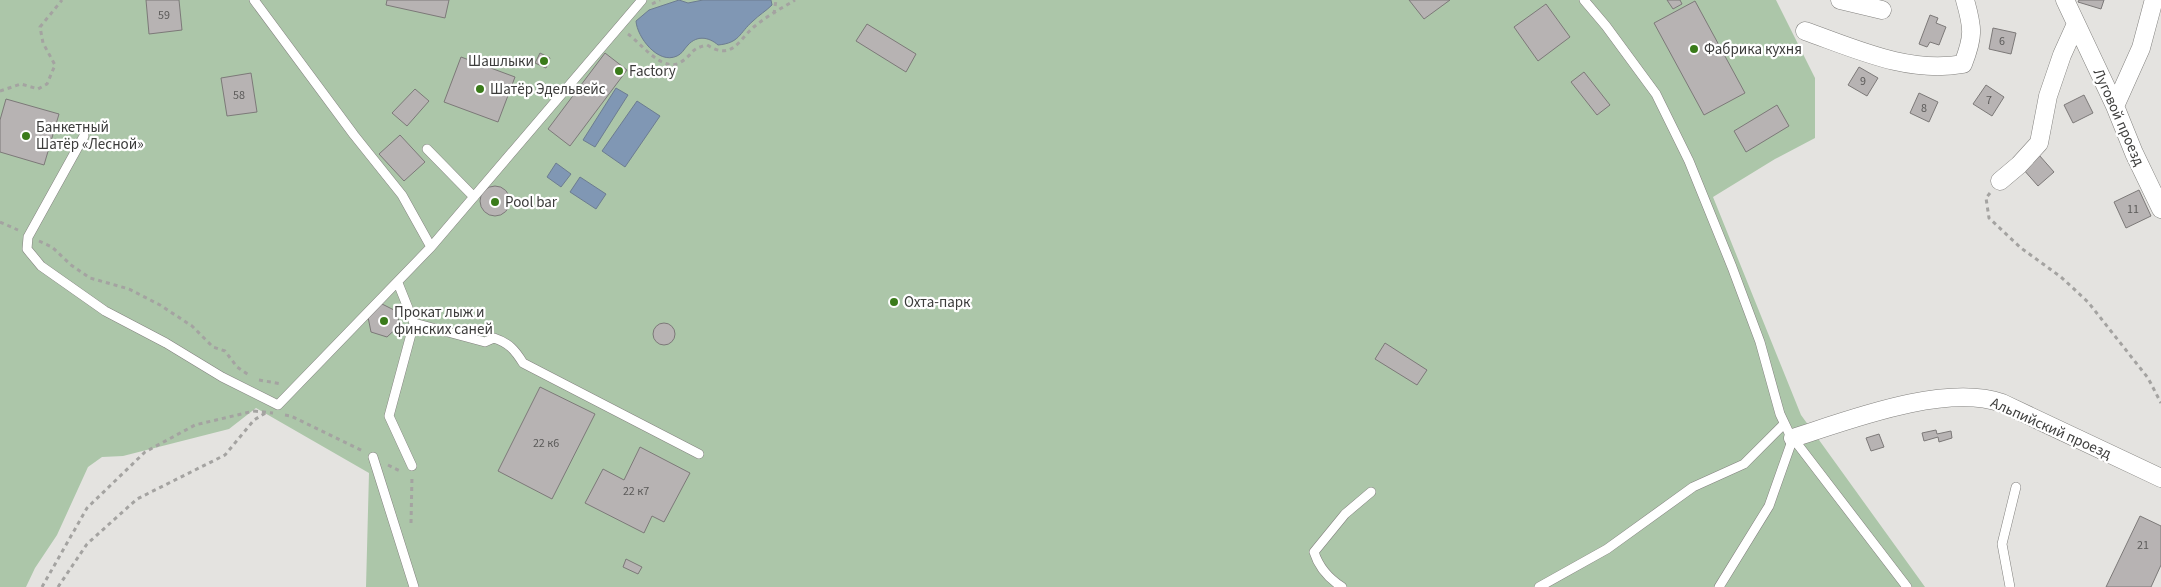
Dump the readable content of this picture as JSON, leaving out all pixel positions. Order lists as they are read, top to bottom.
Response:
{
  "streets": {
    "street": ["Луговой проезд", "Альпийский проезд"]
  },
  "places": [
    "Фабрика кухня",
    "Шашлыки",
    "Factory",
    "Шатёр Эдельвейс",
    "Банкетный Шатёр «Лесной»",
    "Pool bar",
    "Охта-парк",
    "Прокат лыж и финских саней"
  ],
  "house_numbers": [
    "59",
    "6",
    "9",
    "58",
    "7",
    "8",
    "11",
    "22 к6",
    "22 к7",
    "21"
  ]
}
